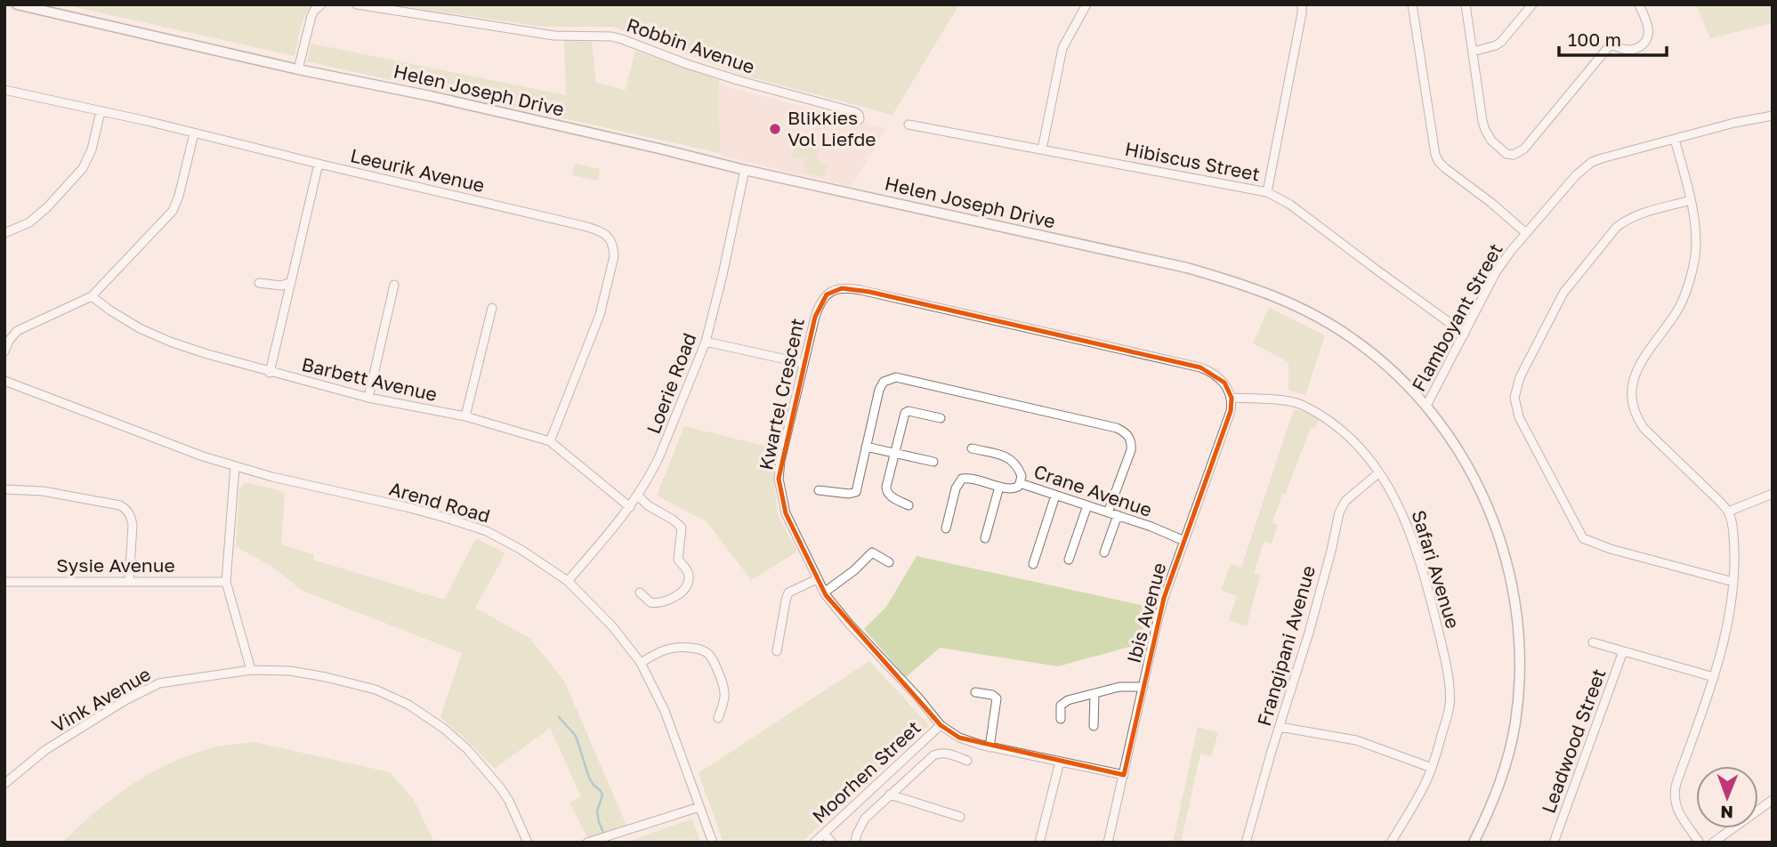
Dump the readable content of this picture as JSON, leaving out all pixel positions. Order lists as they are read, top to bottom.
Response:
{
  "streets": {
    "street": [
      "Robbin Avenue",
      "Helen Joseph Drive",
      "Hibiscus Street",
      "Leeurik Avenue",
      "Flamboyant Street",
      "Barbett Avenue",
      "Loerie Road",
      "Kwartel Crescent",
      "Crane Avenue",
      "Arend Road",
      "Sysie Avenue",
      "Safari Avenue",
      "Ibis Avenue",
      "Frangipani Avenue",
      "Vink Avenue",
      "Leadwood Street",
      "Moorhen Street"
    ]
  },
  "crossings": [
    ["Helen Joseph Drive", "Flamboyant Street"],
    ["Helen Joseph Drive", "Loerie Road"],
    ["Hibiscus Street", "Flamboyant Street"],
    ["Leeurik Avenue", "Barbett Avenue"],
    ["Barbett Avenue", "Loerie Road"],
    ["Loerie Road", "Arend Road"],
    ["Kwartel Crescent", "Safari Avenue"],
    ["Kwartel Crescent", "Ibis Avenue"],
    ["Kwartel Crescent", "Moorhen Street"],
    ["Crane Avenue", "Ibis Avenue"],
    ["Safari Avenue", "Ibis Avenue"],
    ["Safari Avenue", "Frangipani Avenue"]
  ],
  "places": ["Blikkies Vol Liefde"],
  "scale_bar": "100 m",
  "north": "bottom"
}
